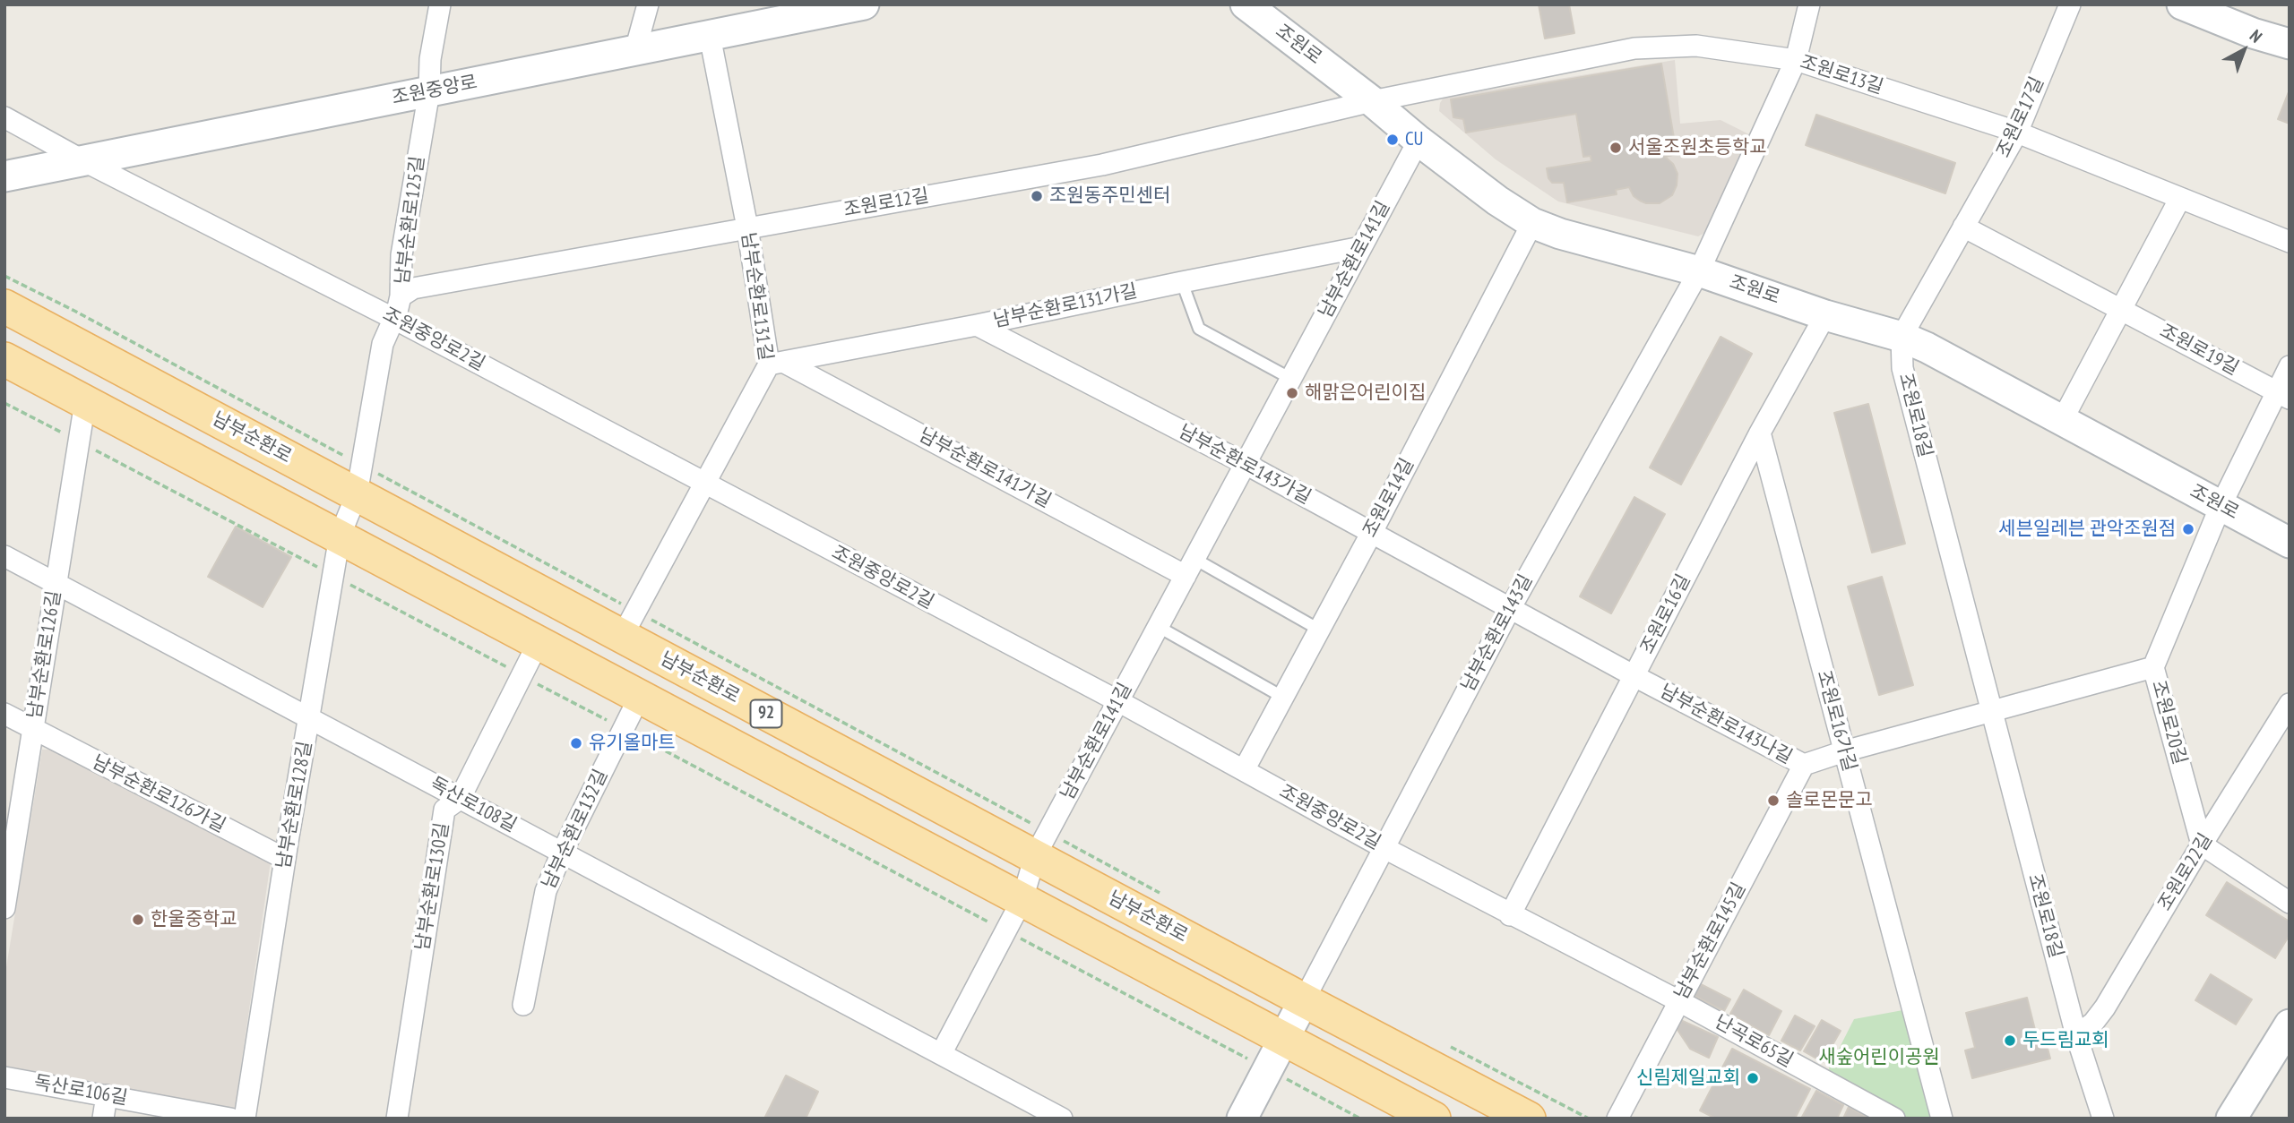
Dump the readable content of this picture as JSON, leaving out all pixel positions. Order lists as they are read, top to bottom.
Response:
{
  "streets": {
    "main road": ["남부순환로", "92"],
    "street": [
      "조원로",
      "조원로13길",
      "조원중앙로",
      "조원로17길",
      "조원로12길",
      "남부순환로125길",
      "남부순환로141길",
      "남부순환로131길",
      "남부순환로131가길",
      "조원중앙로2길",
      "조원로19길",
      "조원로18길",
      "남부순환로143가길",
      "남부순환로141가길",
      "조원로14길",
      "조원로16길",
      "남부순환로143길",
      "남부순환로126길",
      "조원로16가길",
      "조원로20길",
      "남부순환로143나길",
      "남부순환로126가길",
      "남부순환로128길",
      "독산로108길",
      "남부순환로132길",
      "조원로22길",
      "남부순환로130길",
      "남부순환로145길",
      "난곡로65길",
      "독산로106길"
    ]
  },
  "crossings": [
    ["조원로", "조원로13길"],
    ["조원로", "조원로17길"],
    ["조원로", "조원로12길"],
    ["조원로", "남부순환로141길"],
    ["조원로", "조원로18길"],
    ["조원로", "조원로14길"],
    ["조원로", "조원로16길"],
    ["조원로", "남부순환로143길"],
    ["조원로", "조원로20길"],
    ["조원로13길", "조원로17길"],
    ["조원로13길", "조원로12길"],
    ["조원로13길", "남부순환로143길"],
    ["조원중앙로", "남부순환로125길"],
    ["조원중앙로", "남부순환로131길"],
    ["조원중앙로", "조원중앙로2길"],
    ["조원로17길", "조원로18길"],
    ["조원로12길", "남부순환로125길"],
    ["조원로12길", "남부순환로131길"],
    ["남부순환로125길", "조원중앙로2길"],
    ["남부순환로125길", "남부순환로"],
    ["남부순환로125길", "남부순환로128길"],
    ["남부순환로141길", "남부순환로131가길"],
    ["남부순환로141길", "조원중앙로2길"],
    ["남부순환로141길", "남부순환로"],
    ["남부순환로141길", "남부순환로143가길"],
    ["남부순환로141길", "남부순환로141가길"],
    ["남부순환로141길", "92"],
    ["남부순환로141길", "독산로108길"],
    ["남부순환로131길", "남부순환로131가길"],
    ["남부순환로131길", "조원중앙로2길"],
    ["남부순환로131길", "남부순환로"],
    ["남부순환로131길", "남부순환로141가길"],
    ["남부순환로131가길", "남부순환로143가길"],
    ["남부순환로131가길", "남부순환로141가길"],
    ["조원중앙로2길", "조원로14길"],
    ["조원중앙로2길", "조원로16길"],
    ["조원중앙로2길", "남부순환로143길"],
    ["조원중앙로2길", "남부순환로145길"],
    ["조원중앙로2길", "난곡로65길"],
    ["조원로19길", "조원로20길"],
    ["조원로18길", "남부순환로143나길"],
    ["조원로18길", "조원로22길"],
    ["남부순환로", "남부순환로143길"],
    ["남부순환로", "남부순환로128길"],
    ["남부순환로143가길", "조원로14길"],
    ["남부순환로143가길", "남부순환로143길"],
    ["남부순환로143가길", "남부순환로143나길"],
    ["조원로16길", "조원로16가길"],
    ["조원로16길", "남부순환로143나길"],
    ["남부순환로143길", "남부순환로143나길"],
    ["남부순환로126길", "92"],
    ["남부순환로126길", "남부순환로126가길"],
    ["남부순환로126길", "독산로108길"],
    ["92", "남부순환로128길"],
    ["92", "남부순환로132길"],
    ["92", "남부순환로130길"],
    ["조원로16가길", "남부순환로143나길"],
    ["조원로20길", "조원로22길"],
    ["남부순환로143나길", "남부순환로145길"],
    ["남부순환로126가길", "남부순환로128길"],
    ["남부순환로128길", "독산로108길"],
    ["독산로108길", "남부순환로132길"],
    ["독산로108길", "남부순환로130길"],
    ["남부순환로145길", "난곡로65길"]
  ],
  "parks": ["새숲어린이공원"],
  "places": [
    "CU",
    "서울조원초등학교",
    "조원동주민센터",
    "해맑은어린이집",
    "세븐일레븐 관악조원점",
    "유기올마트",
    "솔로몬문고",
    "한울중학교",
    "두드림교회",
    "신림제일교회"
  ],
  "north": "top right"
}
